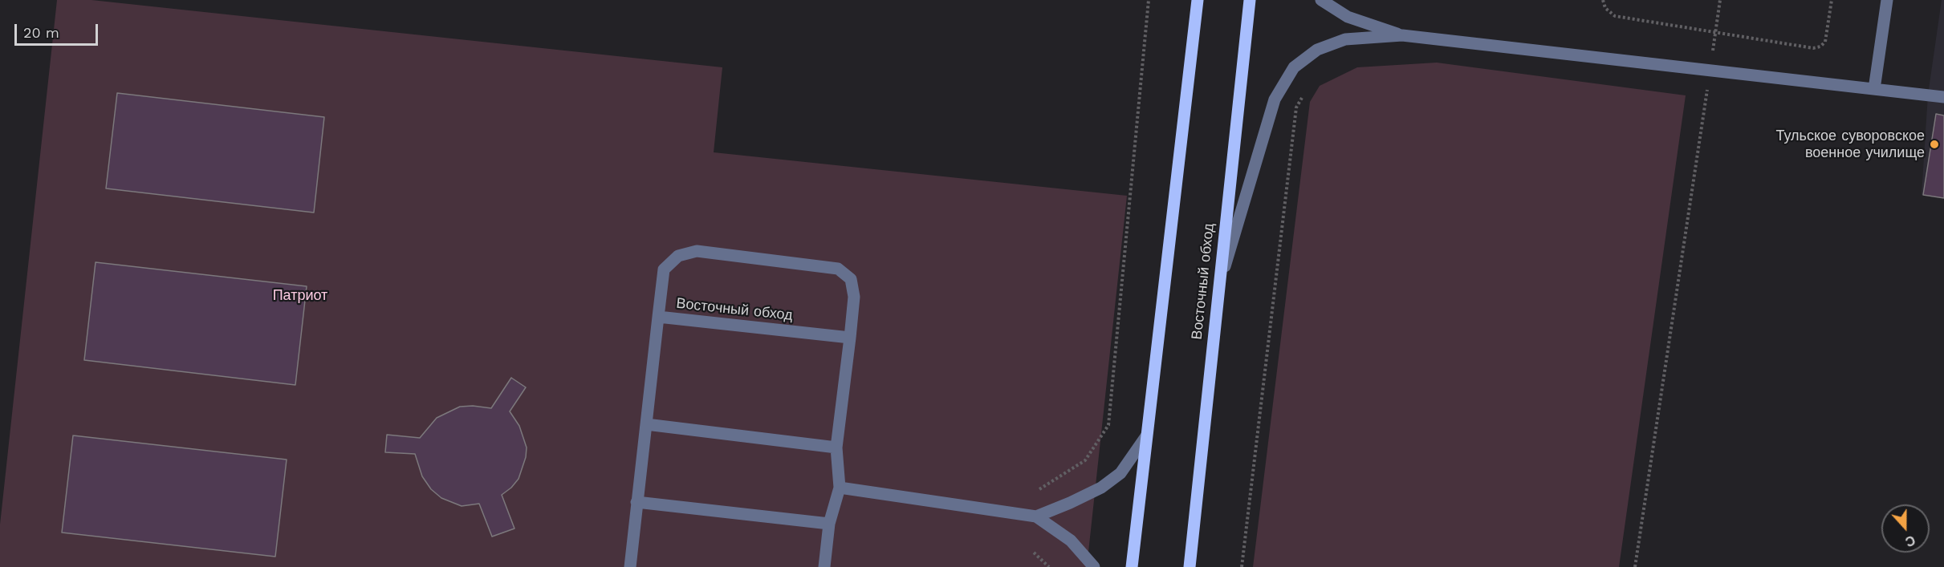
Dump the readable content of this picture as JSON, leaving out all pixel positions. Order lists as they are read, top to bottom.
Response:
{
  "streets": {
    "main road": ["Восточный обход"]
  },
  "parks": ["Патриот"],
  "places": ["Тульское суворовское военное училище"],
  "scale_bar": "20 m",
  "north": "bottom"
}
